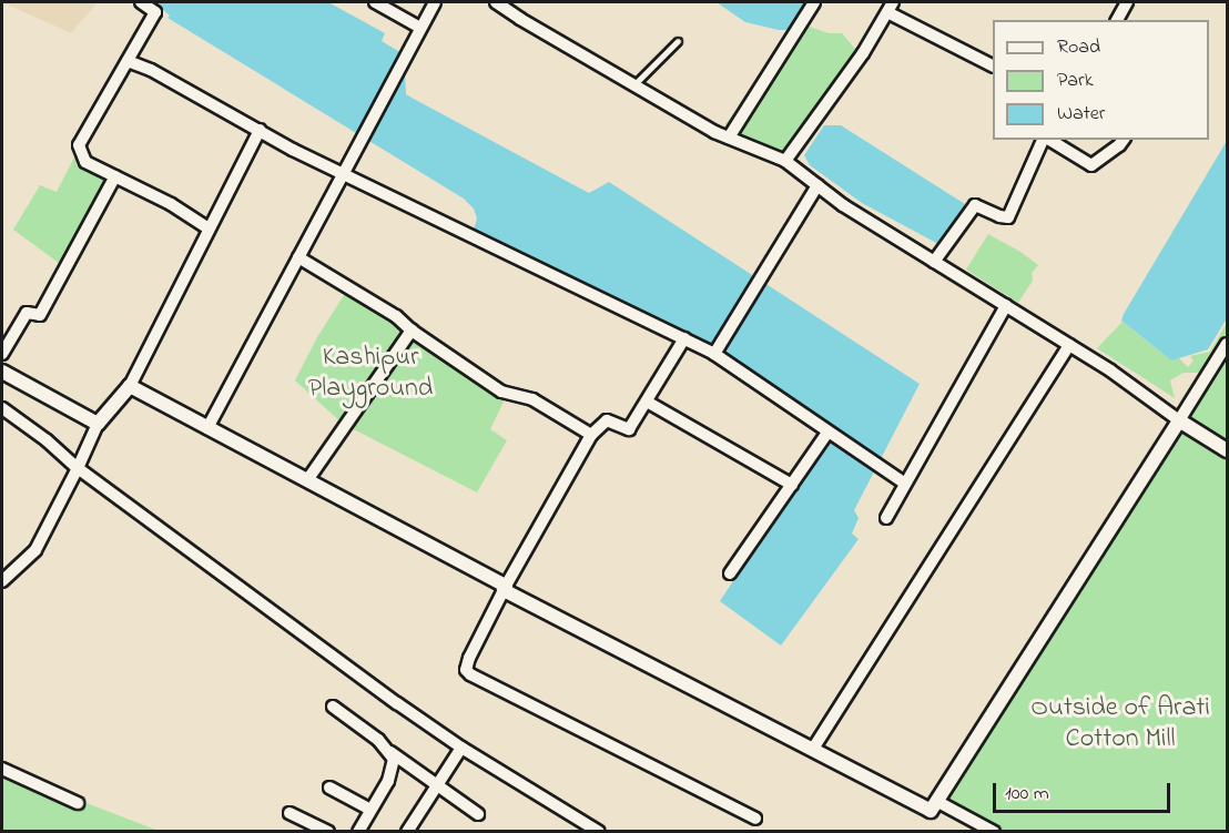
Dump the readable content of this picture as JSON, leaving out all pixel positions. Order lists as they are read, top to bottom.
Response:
{
  "parks": ["Kashipur Playground", "Outside of Arati Cotton Mill"],
  "legend": ["Road", "Park", "Water"],
  "scale_bar": "100 m"
}
